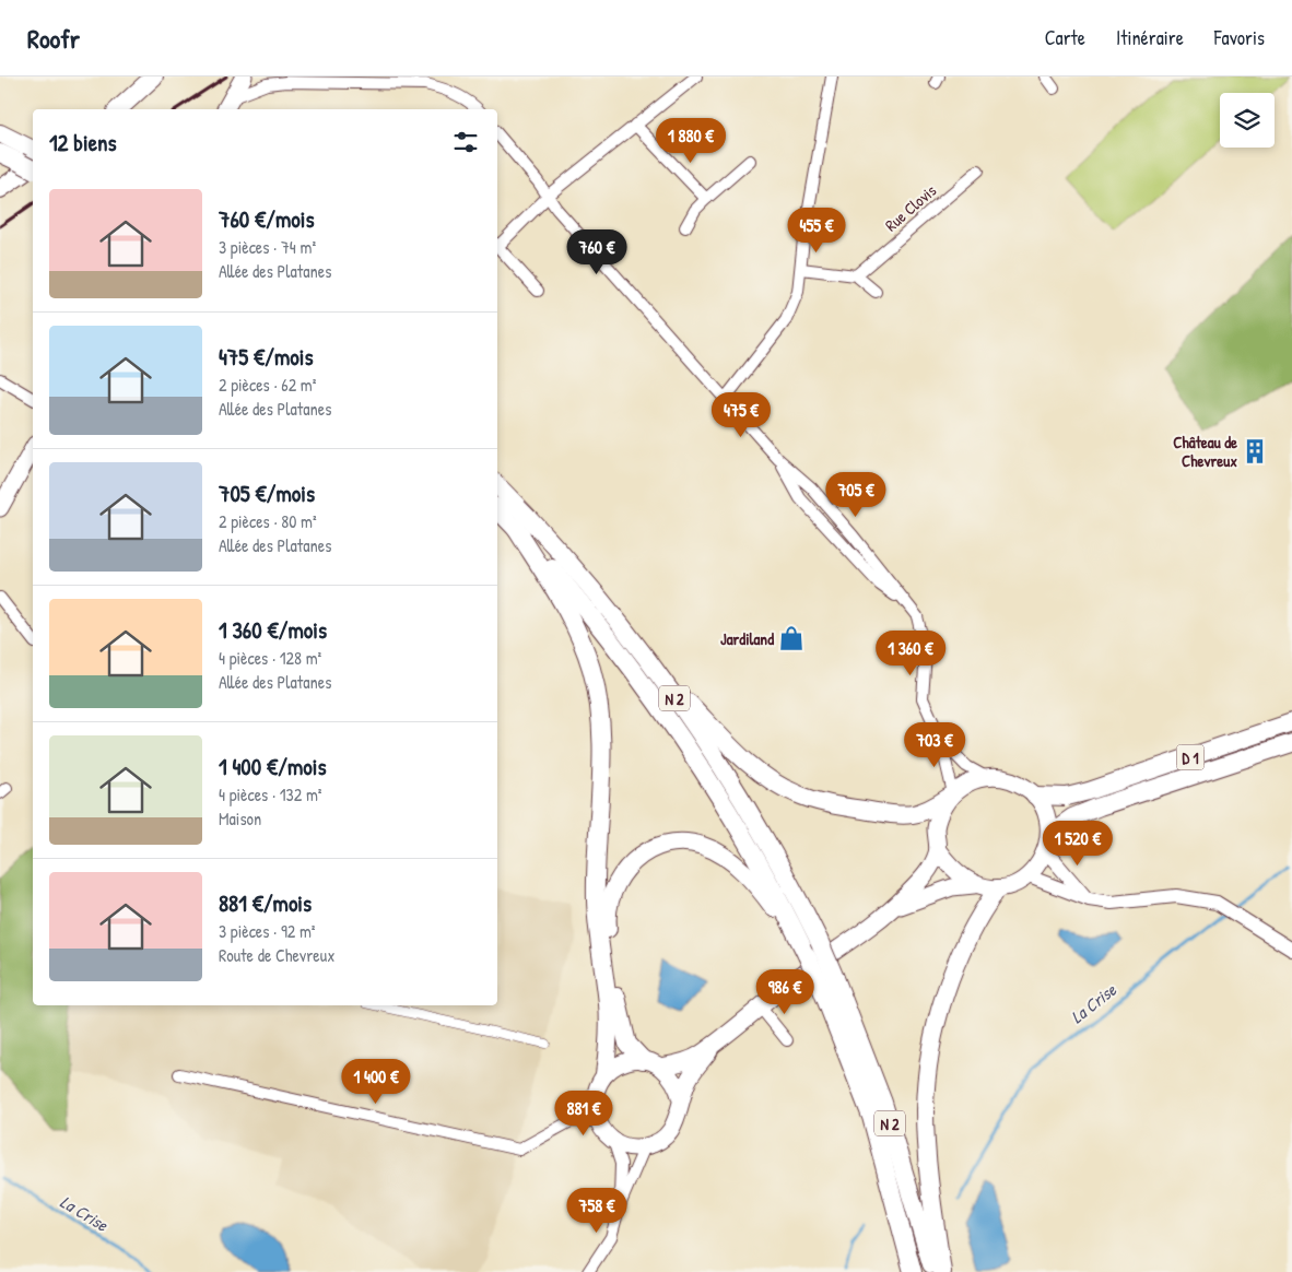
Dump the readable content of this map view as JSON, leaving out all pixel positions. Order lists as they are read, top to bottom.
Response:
{
  "streets": {
    "highway": ["N 2", "D 1"],
    "street": ["Rue Clovis"]
  },
  "water": ["La Crise"],
  "places": {
    "building": ["Château de Chevreux"],
    "shop": ["Jardiland"]
  },
  "page": {
    "header": "Roofr",
    "nav": ["Carte", "Itinéraire", "Favoris"],
    "heading": "12 biens",
    "price": [
      "1 880 €",
      "455 €",
      "760 €",
      "475 €",
      "705 €",
      "1 360 €",
      "703 €",
      "1 520 €",
      "986 €",
      "1 400 €",
      "881 €",
      "758 €"
    ],
    "list": [
      {
        "name": "760 €/mois",
        "note": "3 pièces · 74 m² · Allée des Platanes"
      },
      {
        "name": "475 €/mois",
        "note": "2 pièces · 62 m² · Allée des Platanes"
      },
      {
        "name": "705 €/mois",
        "note": "2 pièces · 80 m² · Allée des Platanes"
      },
      {
        "name": "1 360 €/mois",
        "note": "4 pièces · 128 m² · Allée des Platanes"
      },
      {
        "name": "1 400 €/mois",
        "note": "4 pièces · 132 m² · Maison"
      },
      {
        "name": "881 €/mois",
        "note": "3 pièces · 92 m² · Route de Chevreux"
      }
    ]
  }
}
